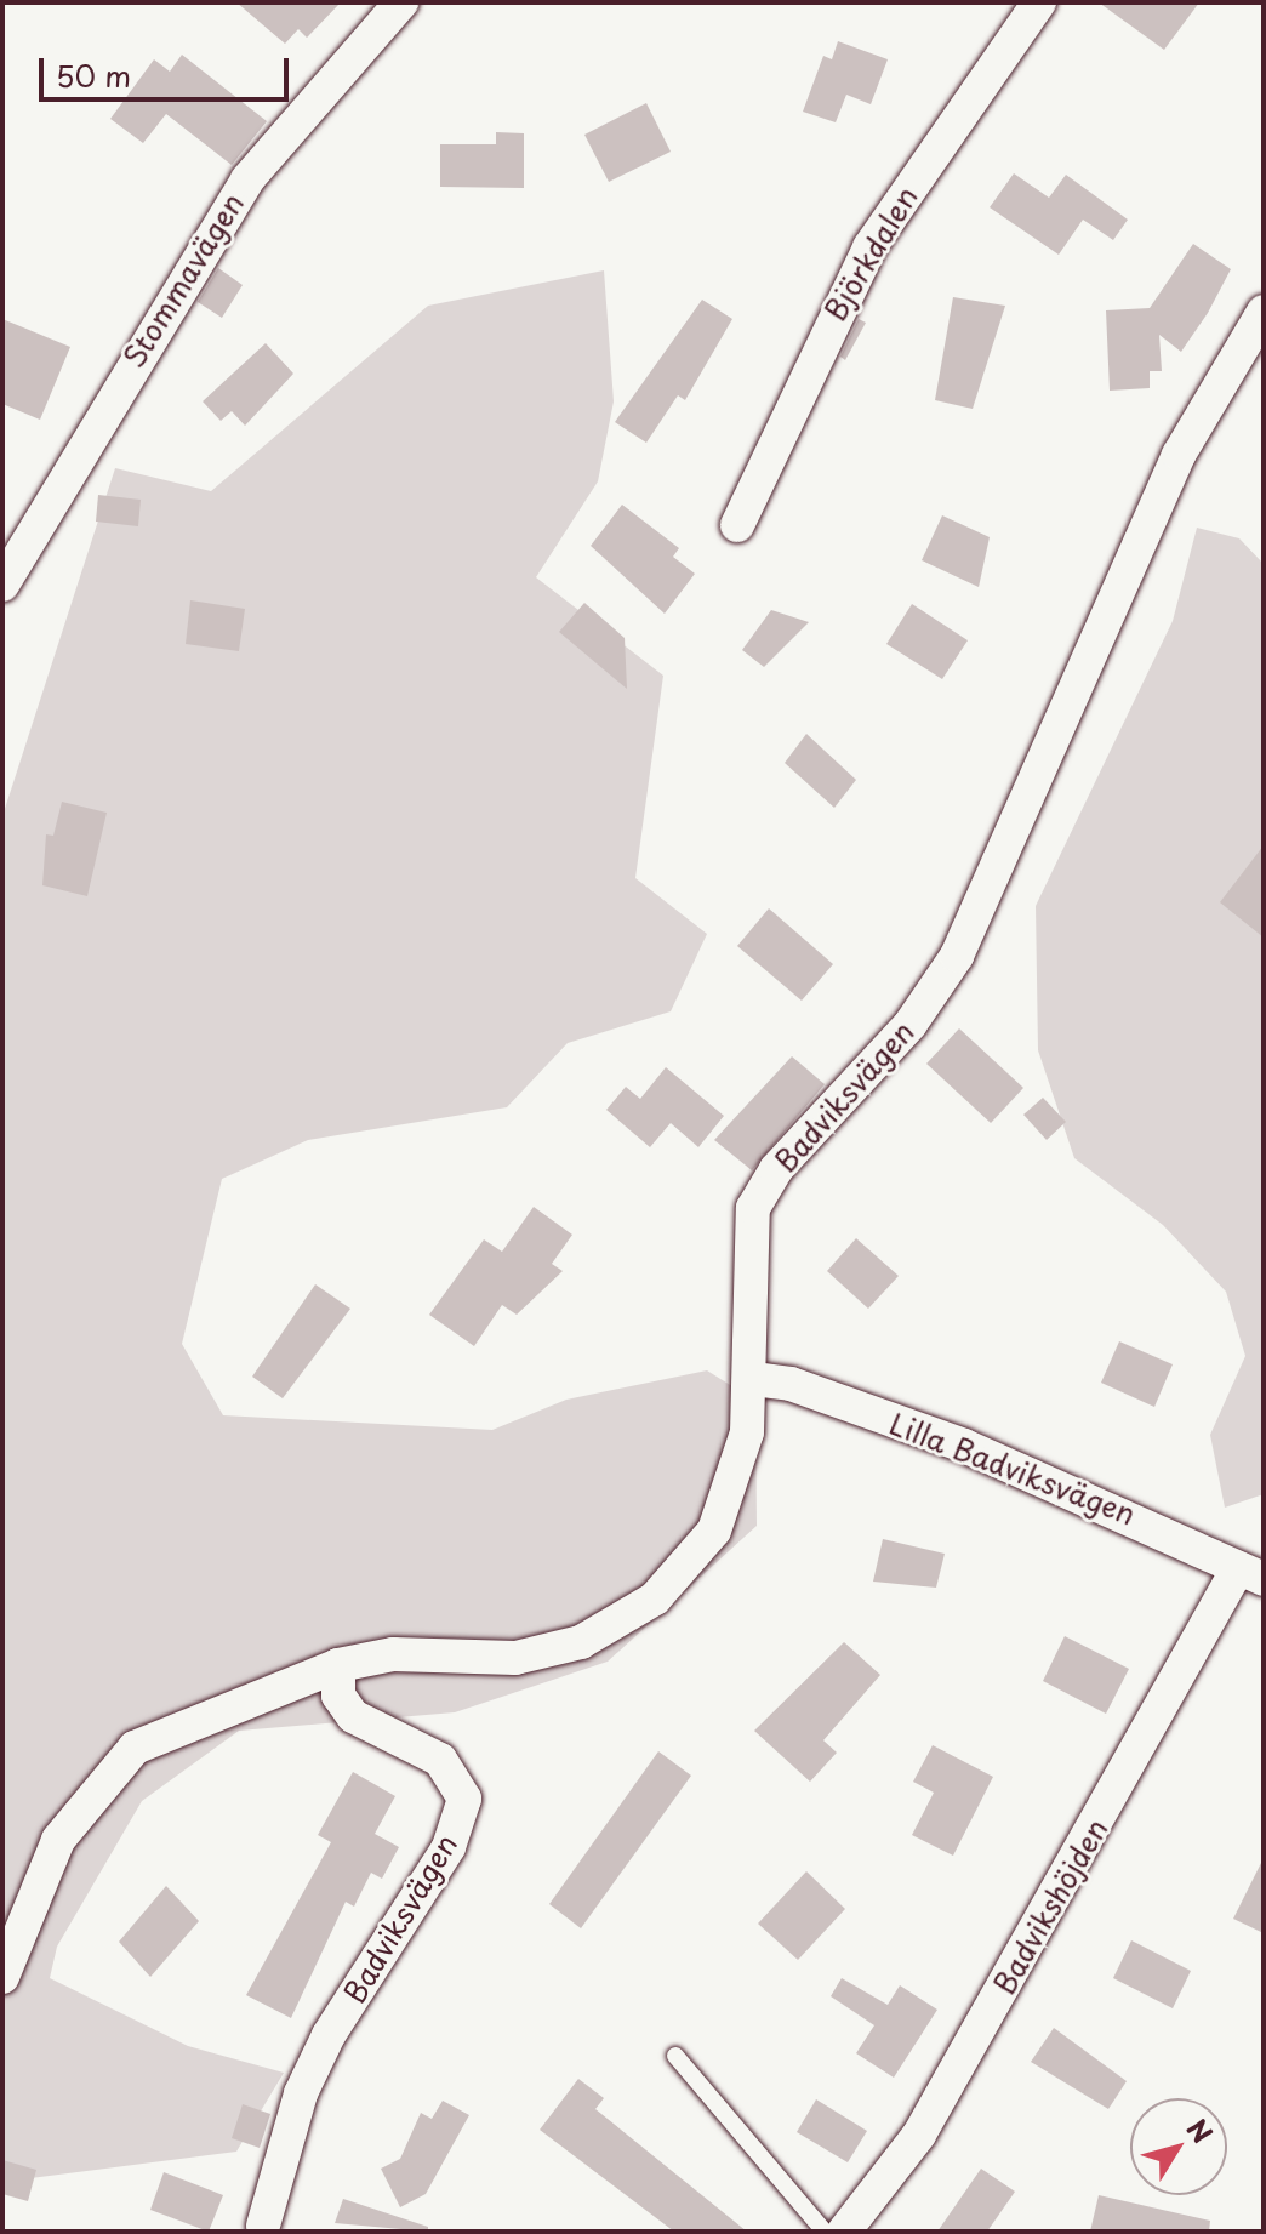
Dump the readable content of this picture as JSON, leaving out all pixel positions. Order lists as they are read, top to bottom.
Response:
{
  "streets": {
    "street": [
      "Björkdalen",
      "Stommavägen",
      "Badviksvägen",
      "Lilla Badviksvägen",
      "Badvikshöjden"
    ]
  },
  "crossings": [
    ["Badviksvägen", "Lilla Badviksvägen"],
    ["Lilla Badviksvägen", "Badvikshöjden"]
  ],
  "scale_bar": "50 m",
  "north": "top right"
}
